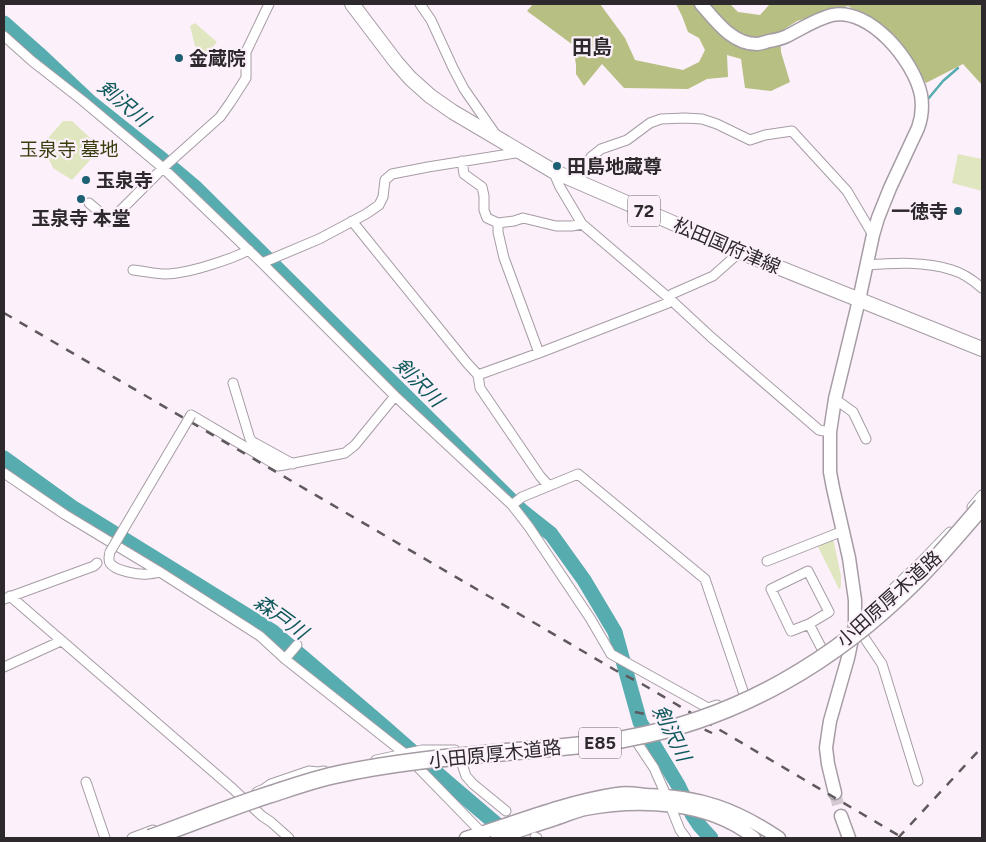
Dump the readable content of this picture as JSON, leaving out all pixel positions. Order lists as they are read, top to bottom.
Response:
{
  "streets": {
    "highway": ["小田原厚木道路", "E85"],
    "main road": ["72", "松田国府津線"]
  },
  "districts": ["田島"],
  "water": ["剣沢川", "森戸川"],
  "parks": ["玉泉寺 墓地"],
  "places": [
    "金蔵院",
    "田島地蔵尊",
    "玉泉寺",
    "玉泉寺 本堂",
    "一徳寺"
  ]
}
